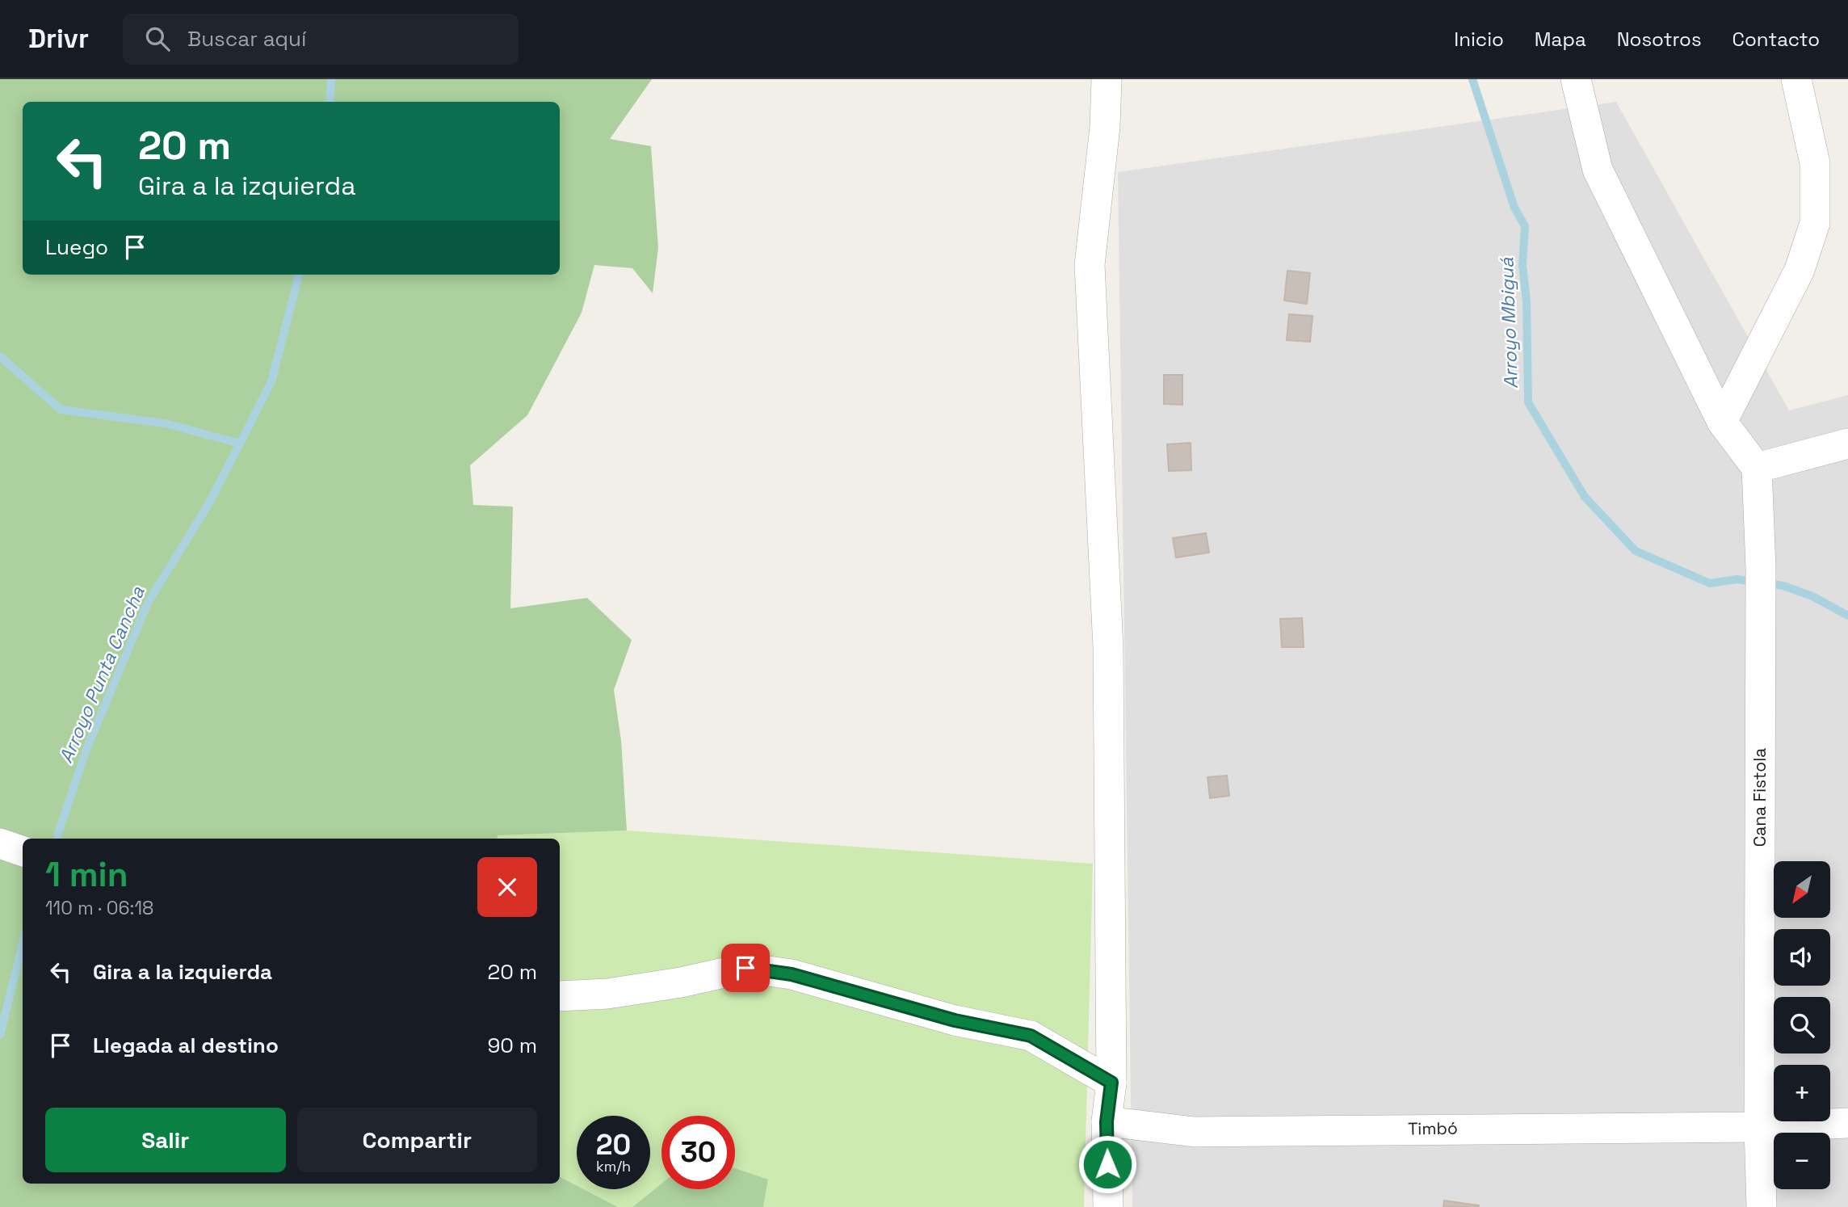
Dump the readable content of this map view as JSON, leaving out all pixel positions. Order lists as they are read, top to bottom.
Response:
{
  "streets": {
    "street": ["Cana Fistola", "Timbó"]
  },
  "crossings": [
    ["Cana Fistola", "Timbó"]
  ],
  "water": ["Arroyo Mbiguá", "Arroyo Punta Cancha"],
  "north": "bottom left",
  "page": {
    "header": "Drivr",
    "search": "Buscar aquí",
    "nav": [
      "Inicio",
      "Mapa",
      "Nosotros",
      "Contacto"
    ],
    "turn": ["20 m", "Gira a la izquierda"],
    "then": "Luego",
    "heading": ["1 min", "110 m · 06:18"],
    "map_buttons": ["+", "−"],
    "list": [
      {
        "name": "Gira a la izquierda",
        "value": "20 m"
      },
      {
        "name": "Llegada al destino",
        "value": "90 m"
      }
    ],
    "buttons": ["Salir", "Compartir"],
    "speed": "20 km/h",
    "limit": "30"
  }
}
